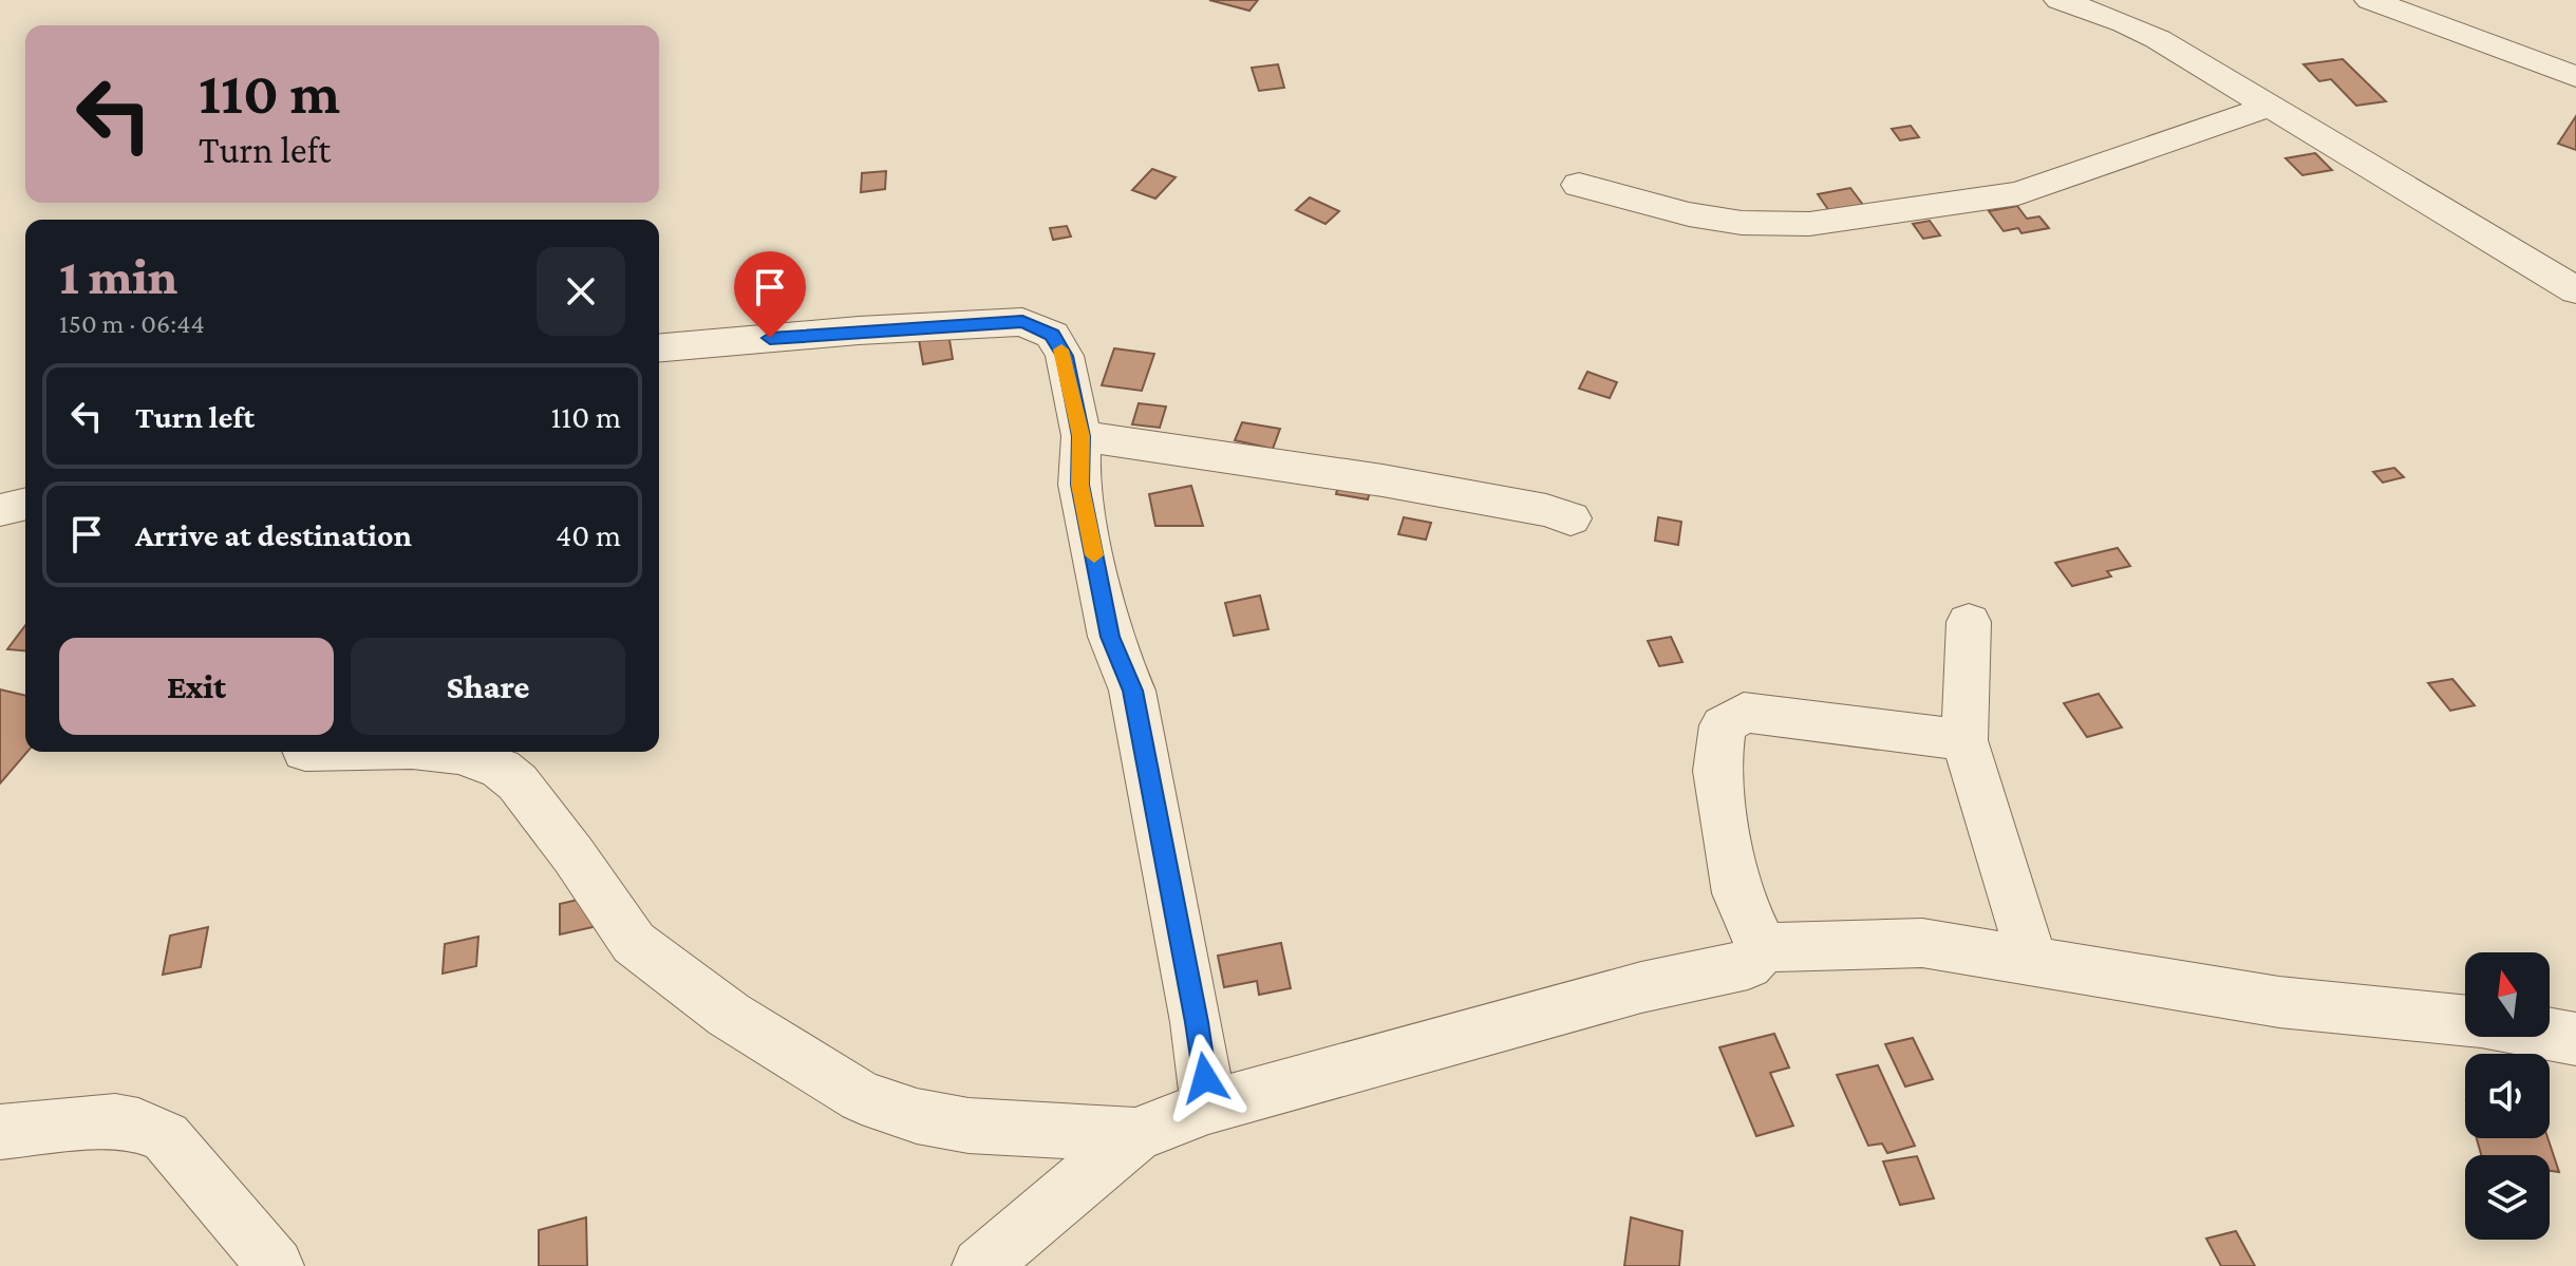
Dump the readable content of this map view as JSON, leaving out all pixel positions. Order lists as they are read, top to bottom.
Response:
{
  "north": "top",
  "page": {
    "turn": ["110 m", "Turn left"],
    "heading": ["1 min", "150 m · 06:44"],
    "list": [
      {
        "name": "Turn left",
        "value": "110 m"
      },
      {
        "name": "Arrive at destination",
        "value": "40 m"
      }
    ],
    "buttons": ["Exit", "Share"]
  }
}
